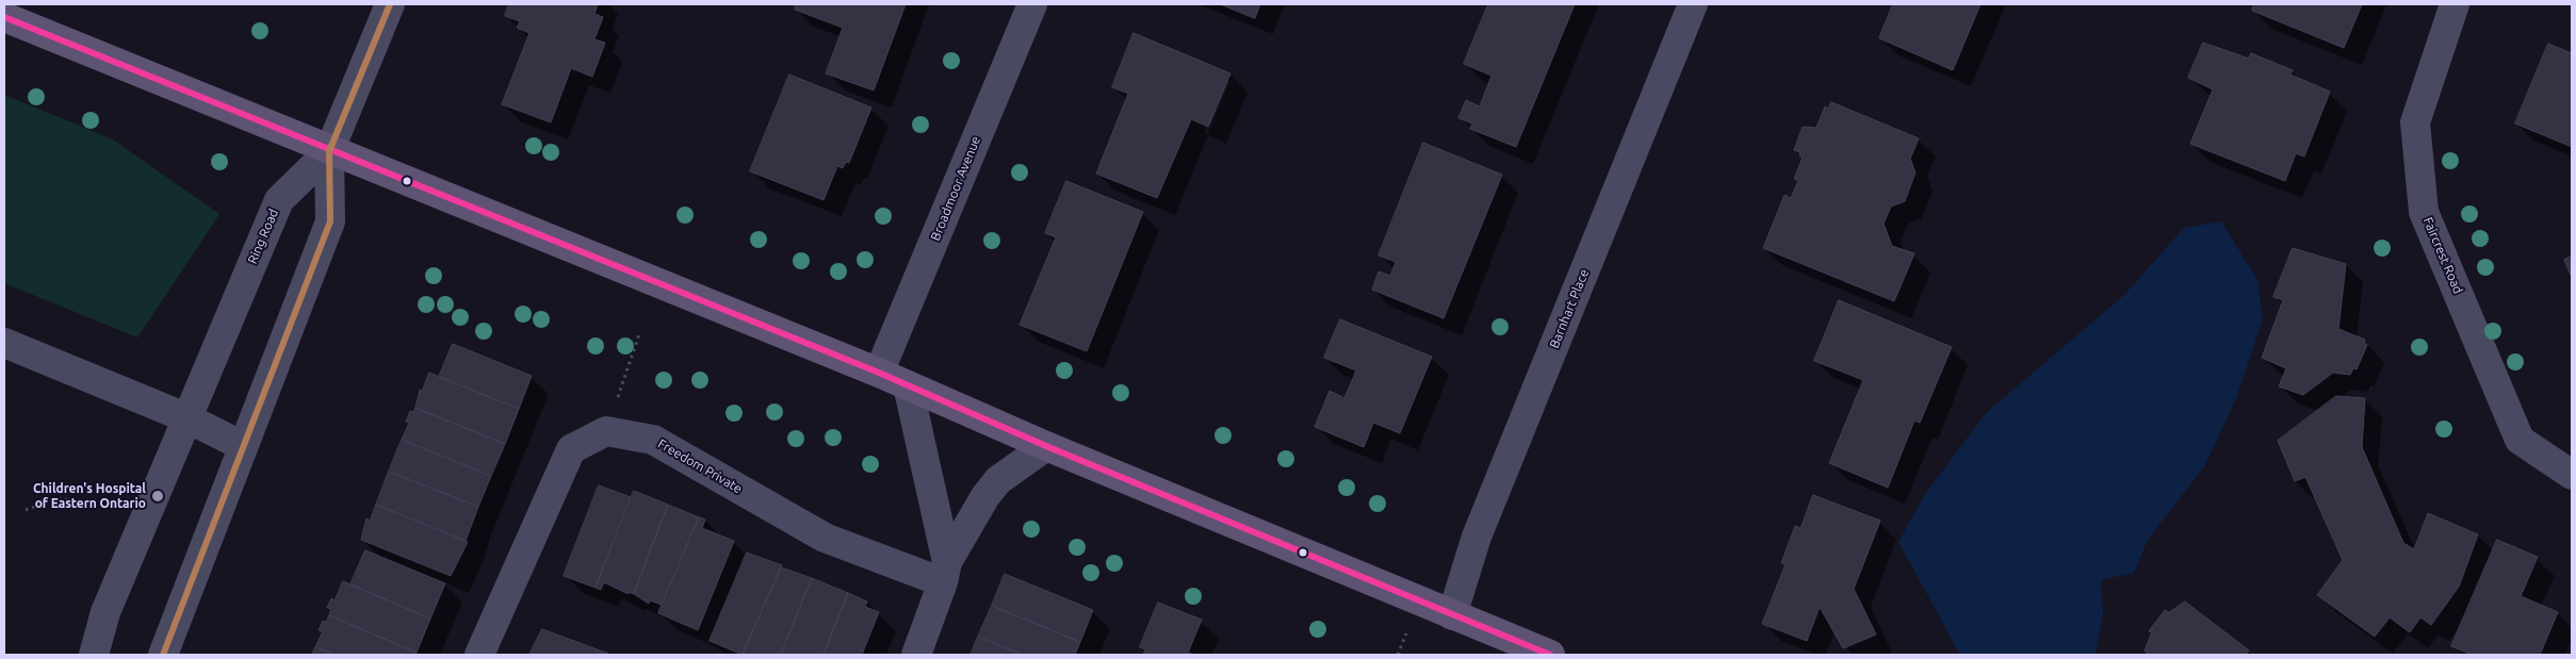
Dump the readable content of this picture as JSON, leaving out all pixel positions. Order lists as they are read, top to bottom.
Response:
{
  "streets": {
    "street": [
      "Broadmoor Avenue",
      "Ring Road",
      "Faircrest Road",
      "Barnhart Place",
      "Freedom Private"
    ]
  },
  "places": ["Children's Hospital of Eastern Ontario"]
}
